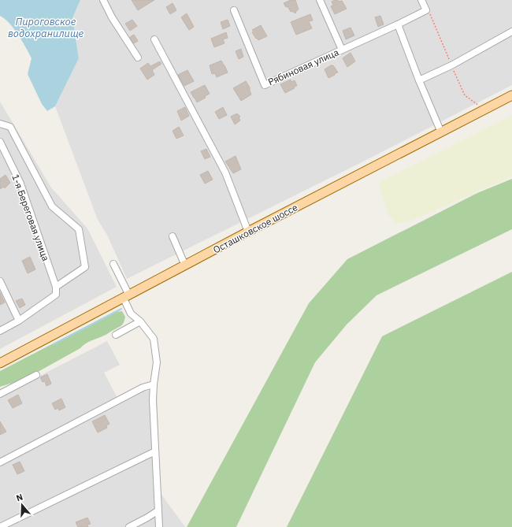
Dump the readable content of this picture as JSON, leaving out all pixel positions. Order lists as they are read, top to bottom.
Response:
{
  "streets": {
    "main road": ["Осташковское шоссе"],
    "street": ["Рябиновая улица", "1-я Береговая улица"]
  },
  "water": ["Пироговское водохранилище"],
  "north": "top"
}
